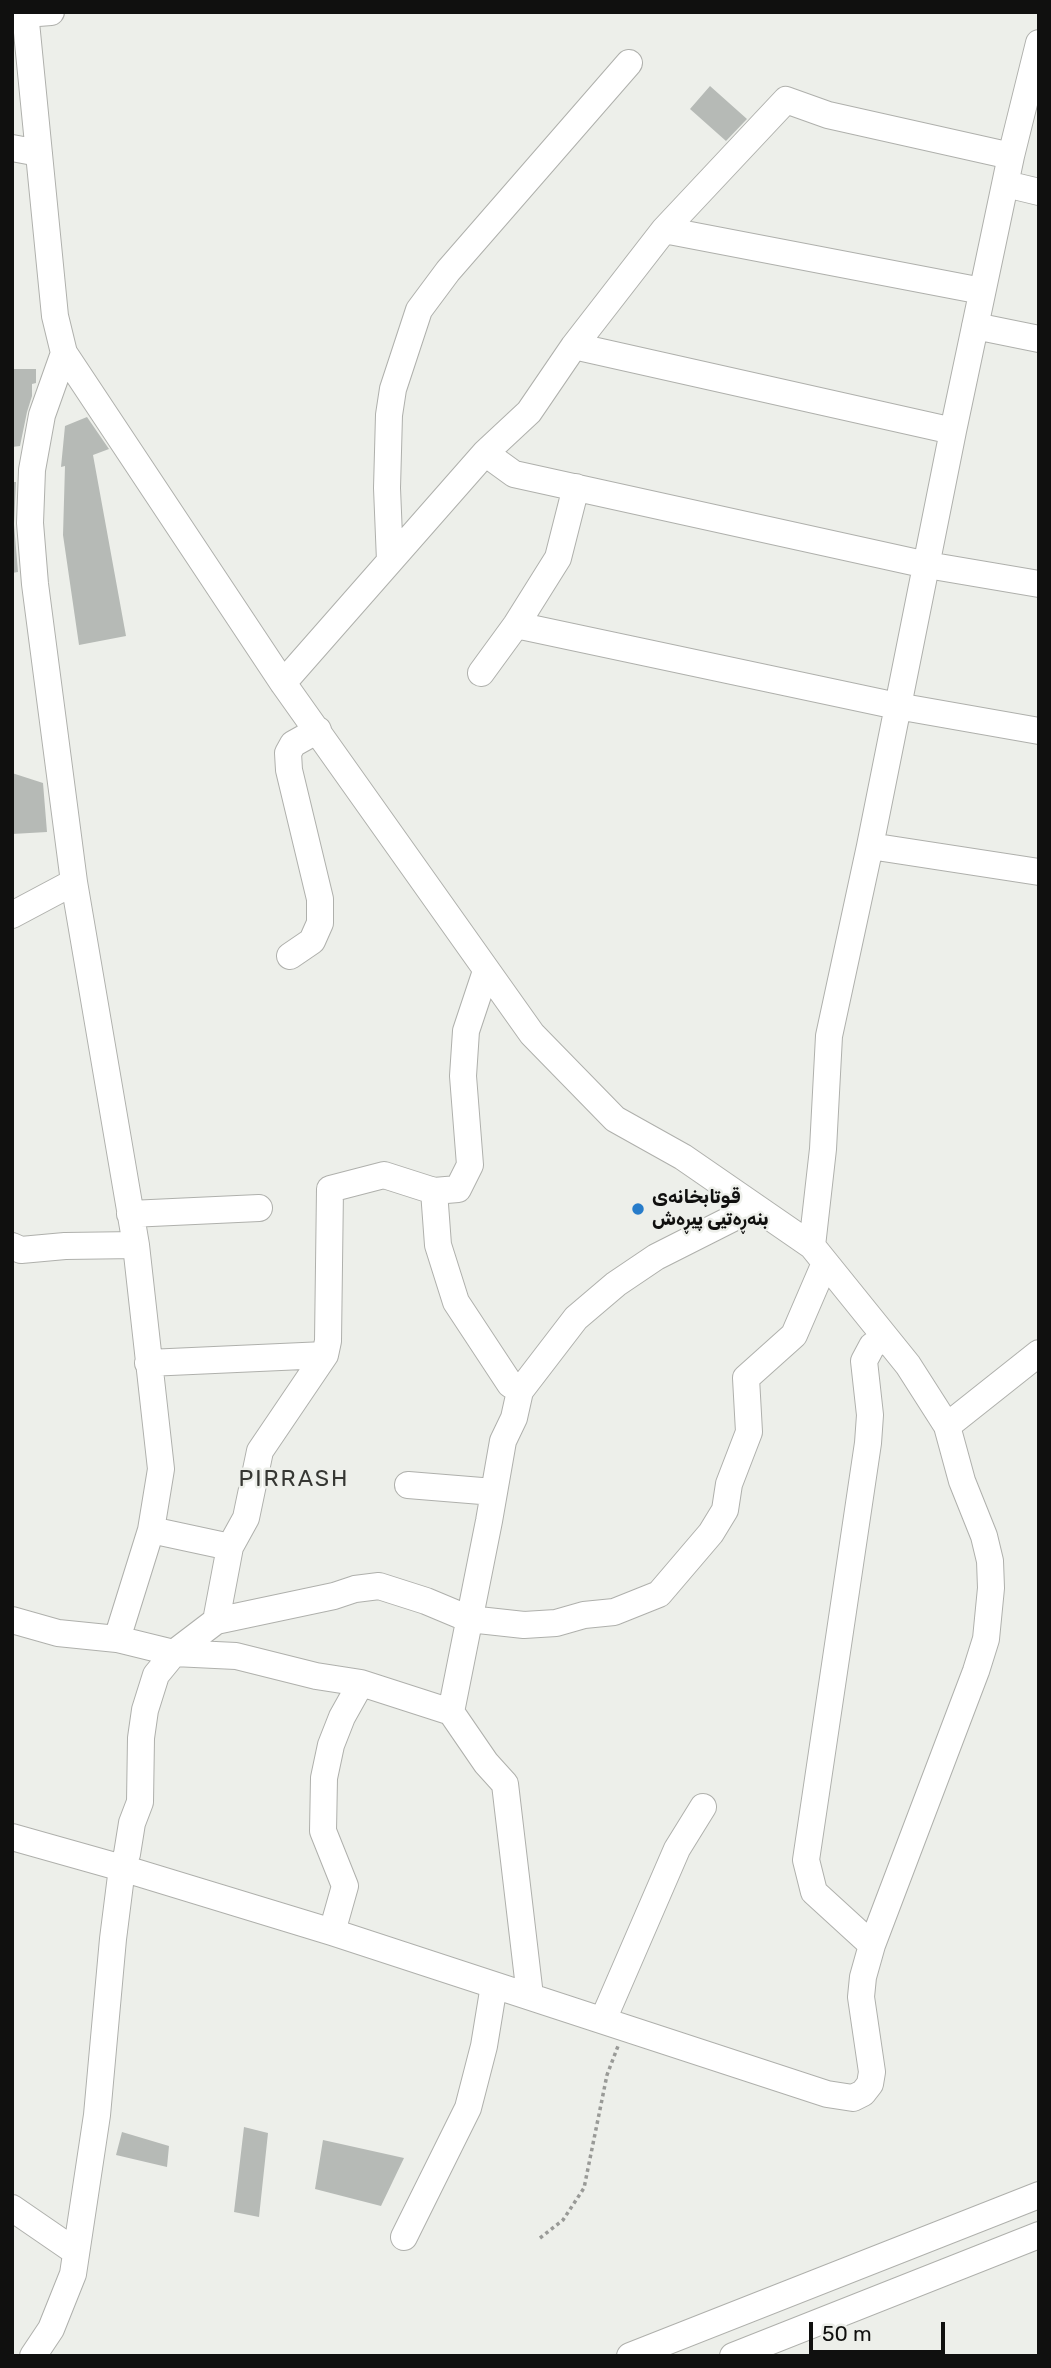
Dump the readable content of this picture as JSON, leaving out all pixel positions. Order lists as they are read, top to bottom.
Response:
{
  "districts": ["PIRRASH"],
  "places": ["قوتابخانەی بنەڕەتیی پیڕەش"],
  "scale_bar": "50 m"
}
